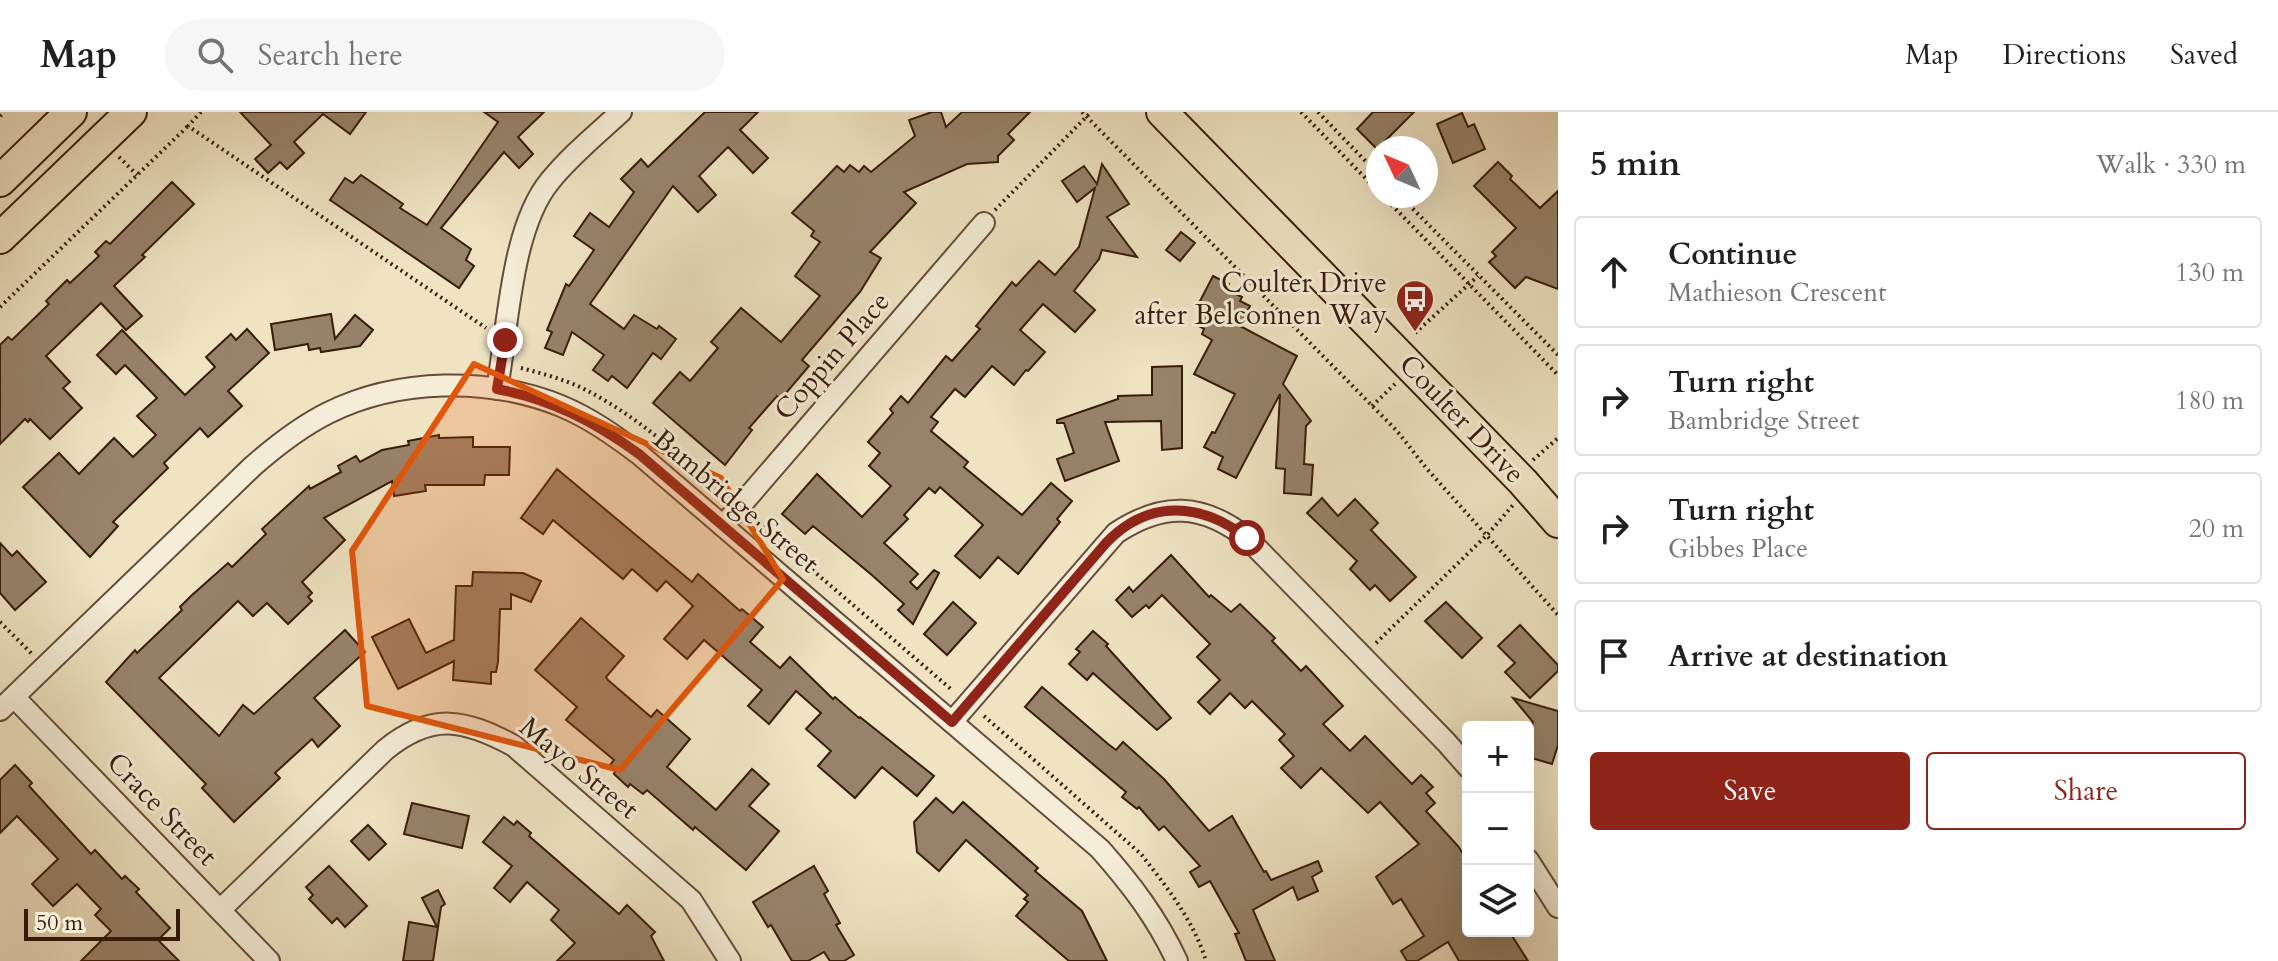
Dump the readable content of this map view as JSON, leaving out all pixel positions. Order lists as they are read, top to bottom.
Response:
{
  "streets": {
    "main road": ["Coulter Drive"],
    "street": [
      "Coppin Place",
      "Bambridge Street",
      "Mayo Street",
      "Crace Street"
    ]
  },
  "crossings": [
    ["Coppin Place", "Bambridge Street"],
    ["Bambridge Street", "Crace Street"],
    ["Mayo Street", "Crace Street"]
  ],
  "places": {
    "bus stop": ["Coulter Drive after Belconnen Way"]
  },
  "scale_bar": "50 m",
  "north": "top left",
  "page": {
    "header": "Map",
    "search": "Search here",
    "nav": ["Map", "Directions", "Saved"],
    "heading": ["5 min", "Walk · 330 m"],
    "list": [
      ["Continue", "Mathieson Crescent", "130 m"],
      ["Turn right", "Bambridge Street", "180 m"],
      ["Turn right", "Gibbes Place", "20 m"],
      "Arrive at destination"
    ],
    "map_buttons": ["+", "−"],
    "buttons": ["Save", "Share"],
    "scale": "50 m"
  }
}
